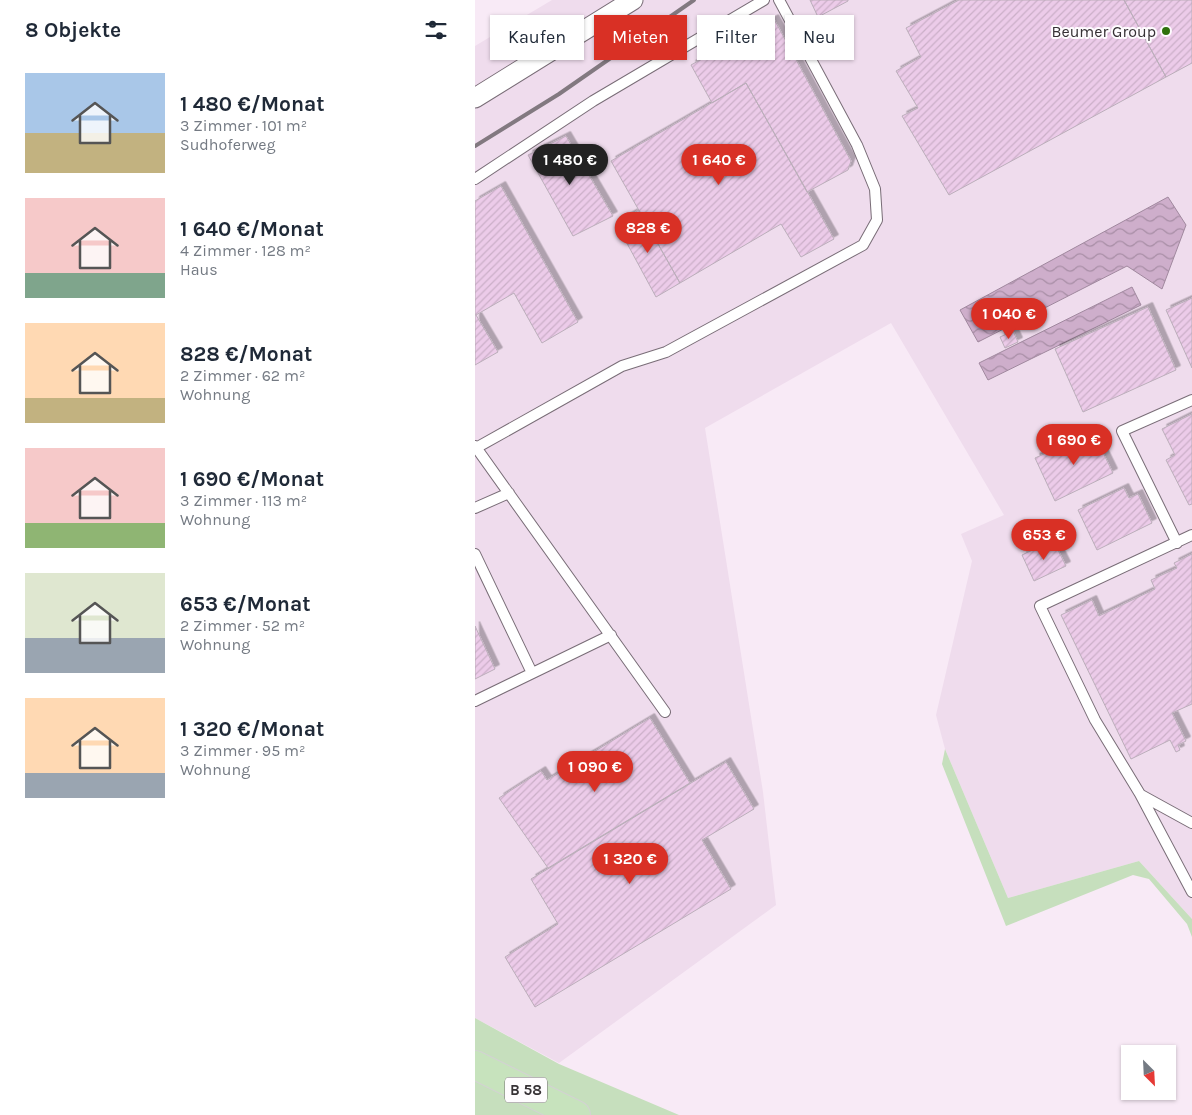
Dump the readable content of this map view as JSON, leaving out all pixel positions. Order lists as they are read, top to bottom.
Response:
{
  "streets": {
    "main road": ["B 58"]
  },
  "places": ["Beumer Group"],
  "north": "bottom right",
  "page": {
    "heading": "8 Objekte",
    "chip": [
      "Kaufen",
      "Mieten",
      "Filter",
      "Neu"
    ],
    "list": [
      {
        "name": "1 480 €/Monat",
        "note": "3 Zimmer · 101 m² · Sudhoferweg"
      },
      {
        "name": "1 640 €/Monat",
        "note": "4 Zimmer · 128 m² · Haus"
      },
      {
        "name": "828 €/Monat",
        "note": "2 Zimmer · 62 m² · Wohnung"
      },
      {
        "name": "1 690 €/Monat",
        "note": "3 Zimmer · 113 m² · Wohnung"
      },
      {
        "name": "653 €/Monat",
        "note": "2 Zimmer · 52 m² · Wohnung"
      },
      {
        "name": "1 320 €/Monat",
        "note": "3 Zimmer · 95 m² · Wohnung"
      }
    ],
    "price": [
      "1 480 €",
      "1 640 €",
      "828 €",
      "1 040 €",
      "1 690 €",
      "653 €",
      "1 090 €",
      "1 320 €"
    ]
  }
}
